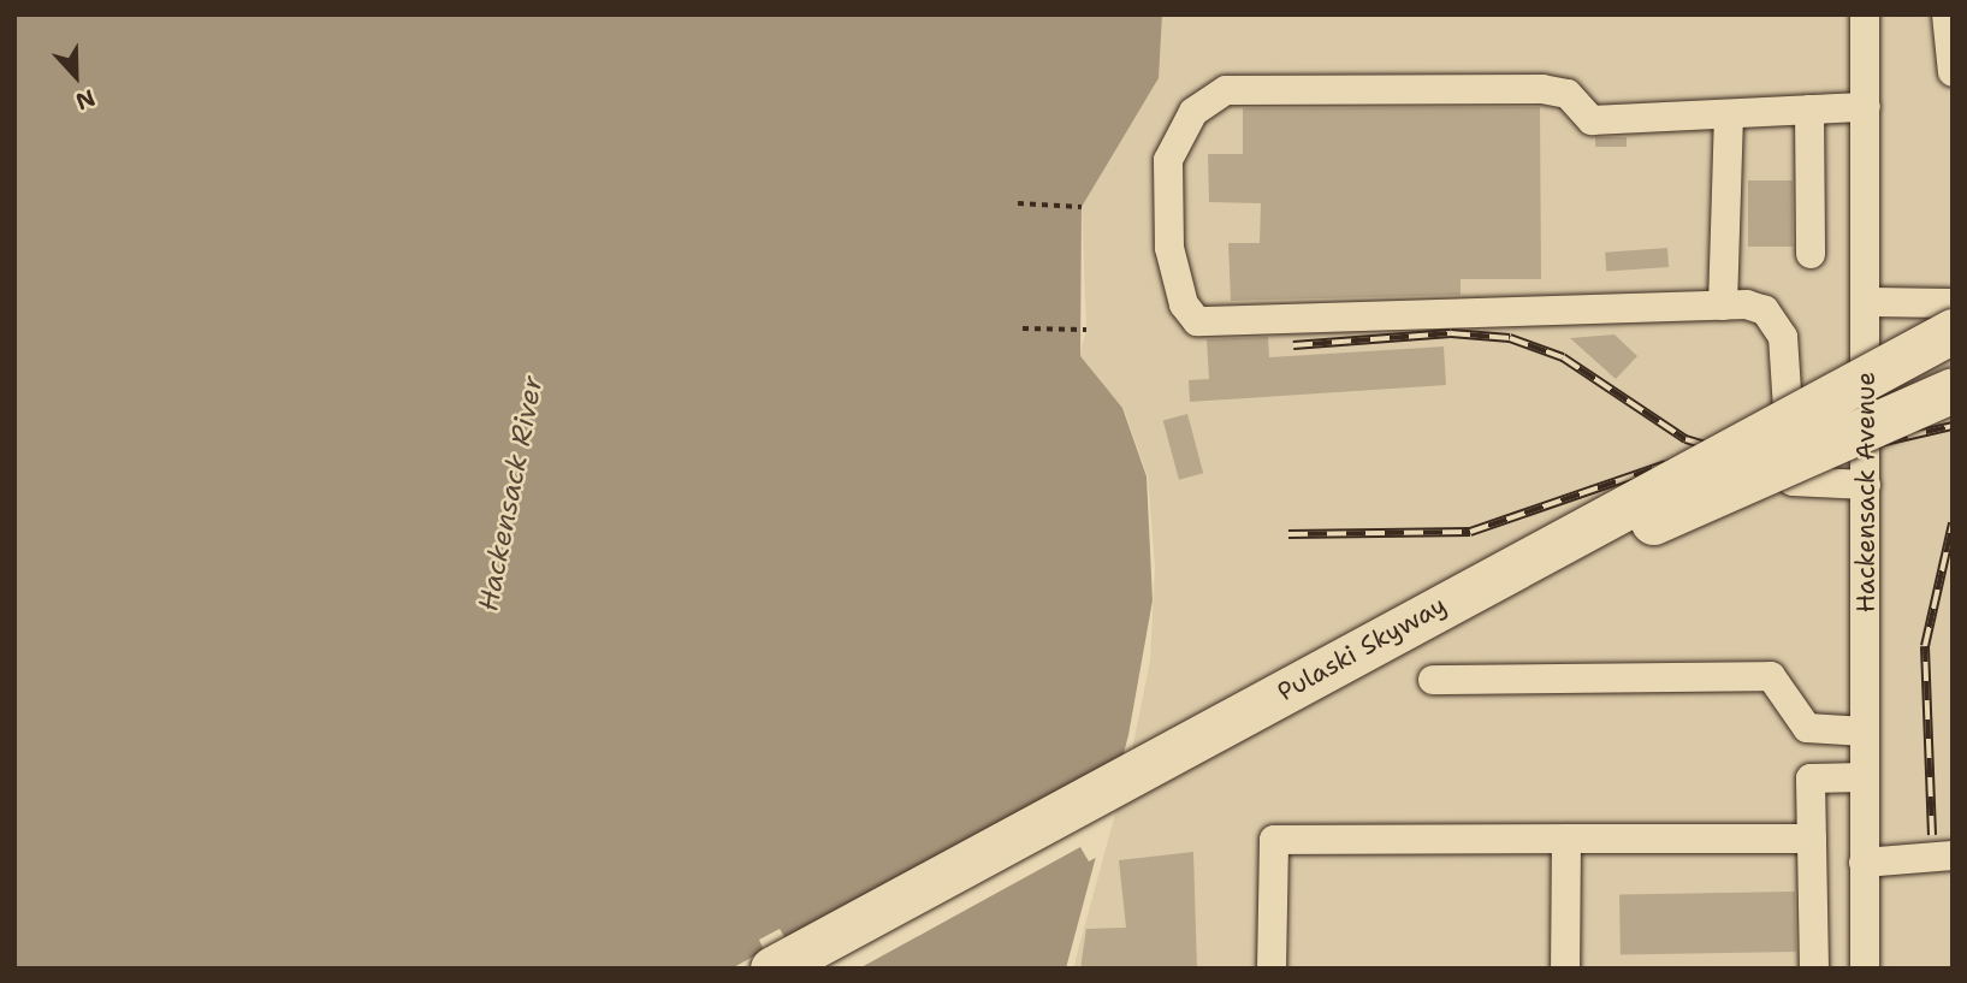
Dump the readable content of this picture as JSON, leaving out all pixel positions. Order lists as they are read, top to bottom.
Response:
{
  "streets": {
    "highway": ["Pulaski Skyway"],
    "street": ["Hackensack Avenue"]
  },
  "water": ["Hackensack River"],
  "north": "bottom"
}
